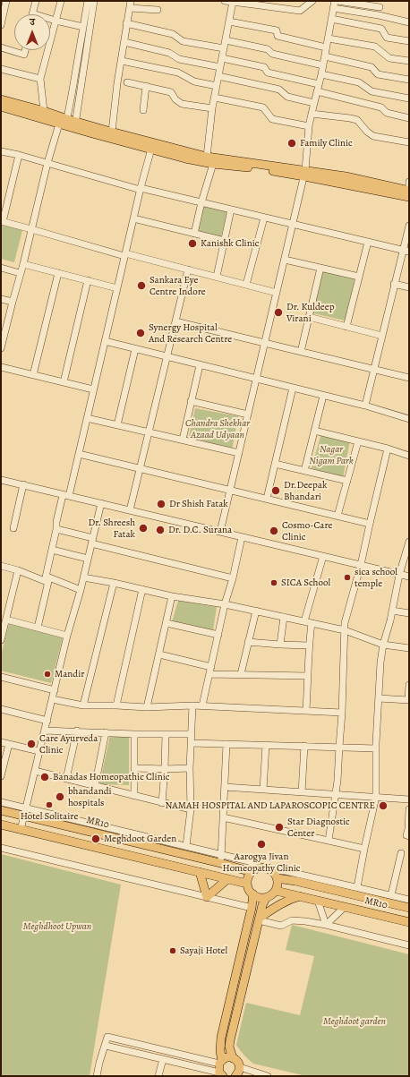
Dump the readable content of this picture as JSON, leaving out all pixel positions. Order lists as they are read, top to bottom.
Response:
{
  "streets": {
    "main road": ["MR10"]
  },
  "parks": [
    "Chandra Shekhar Azaad Udyaan",
    "Nagar Nigam Park",
    "Meghdhoot Upwan",
    "Meghdoot garden"
  ],
  "places": [
    "Family Clinic",
    "Kanishk Clinic",
    "Sankara Eye Centre Indore",
    "Dr. Kuldeep Virani",
    "Synergy Hospital And Research Centre",
    "Dr.Deepak Bhandari",
    "Dr Shish Fatak",
    "Dr. Shreesh Fatak",
    "Dr. D.C. Surana",
    "Cosmo-Care Clinic",
    "sica school temple",
    "SICA School",
    "Mandir",
    "Care Ayurveda Clinic",
    "Banadas Homeopathic Clinic",
    "bhandandi hospitals",
    "Hotel Solitaire",
    "NAMAH HOSPITAL AND LAPAROSCOPIC CENTRE",
    "Star Diagnostic Center",
    "Meghdoot Garden",
    "Aarogya Jivan Homeopathy Clinic",
    "Sayaji Hotel"
  ],
  "north": "top"
}
